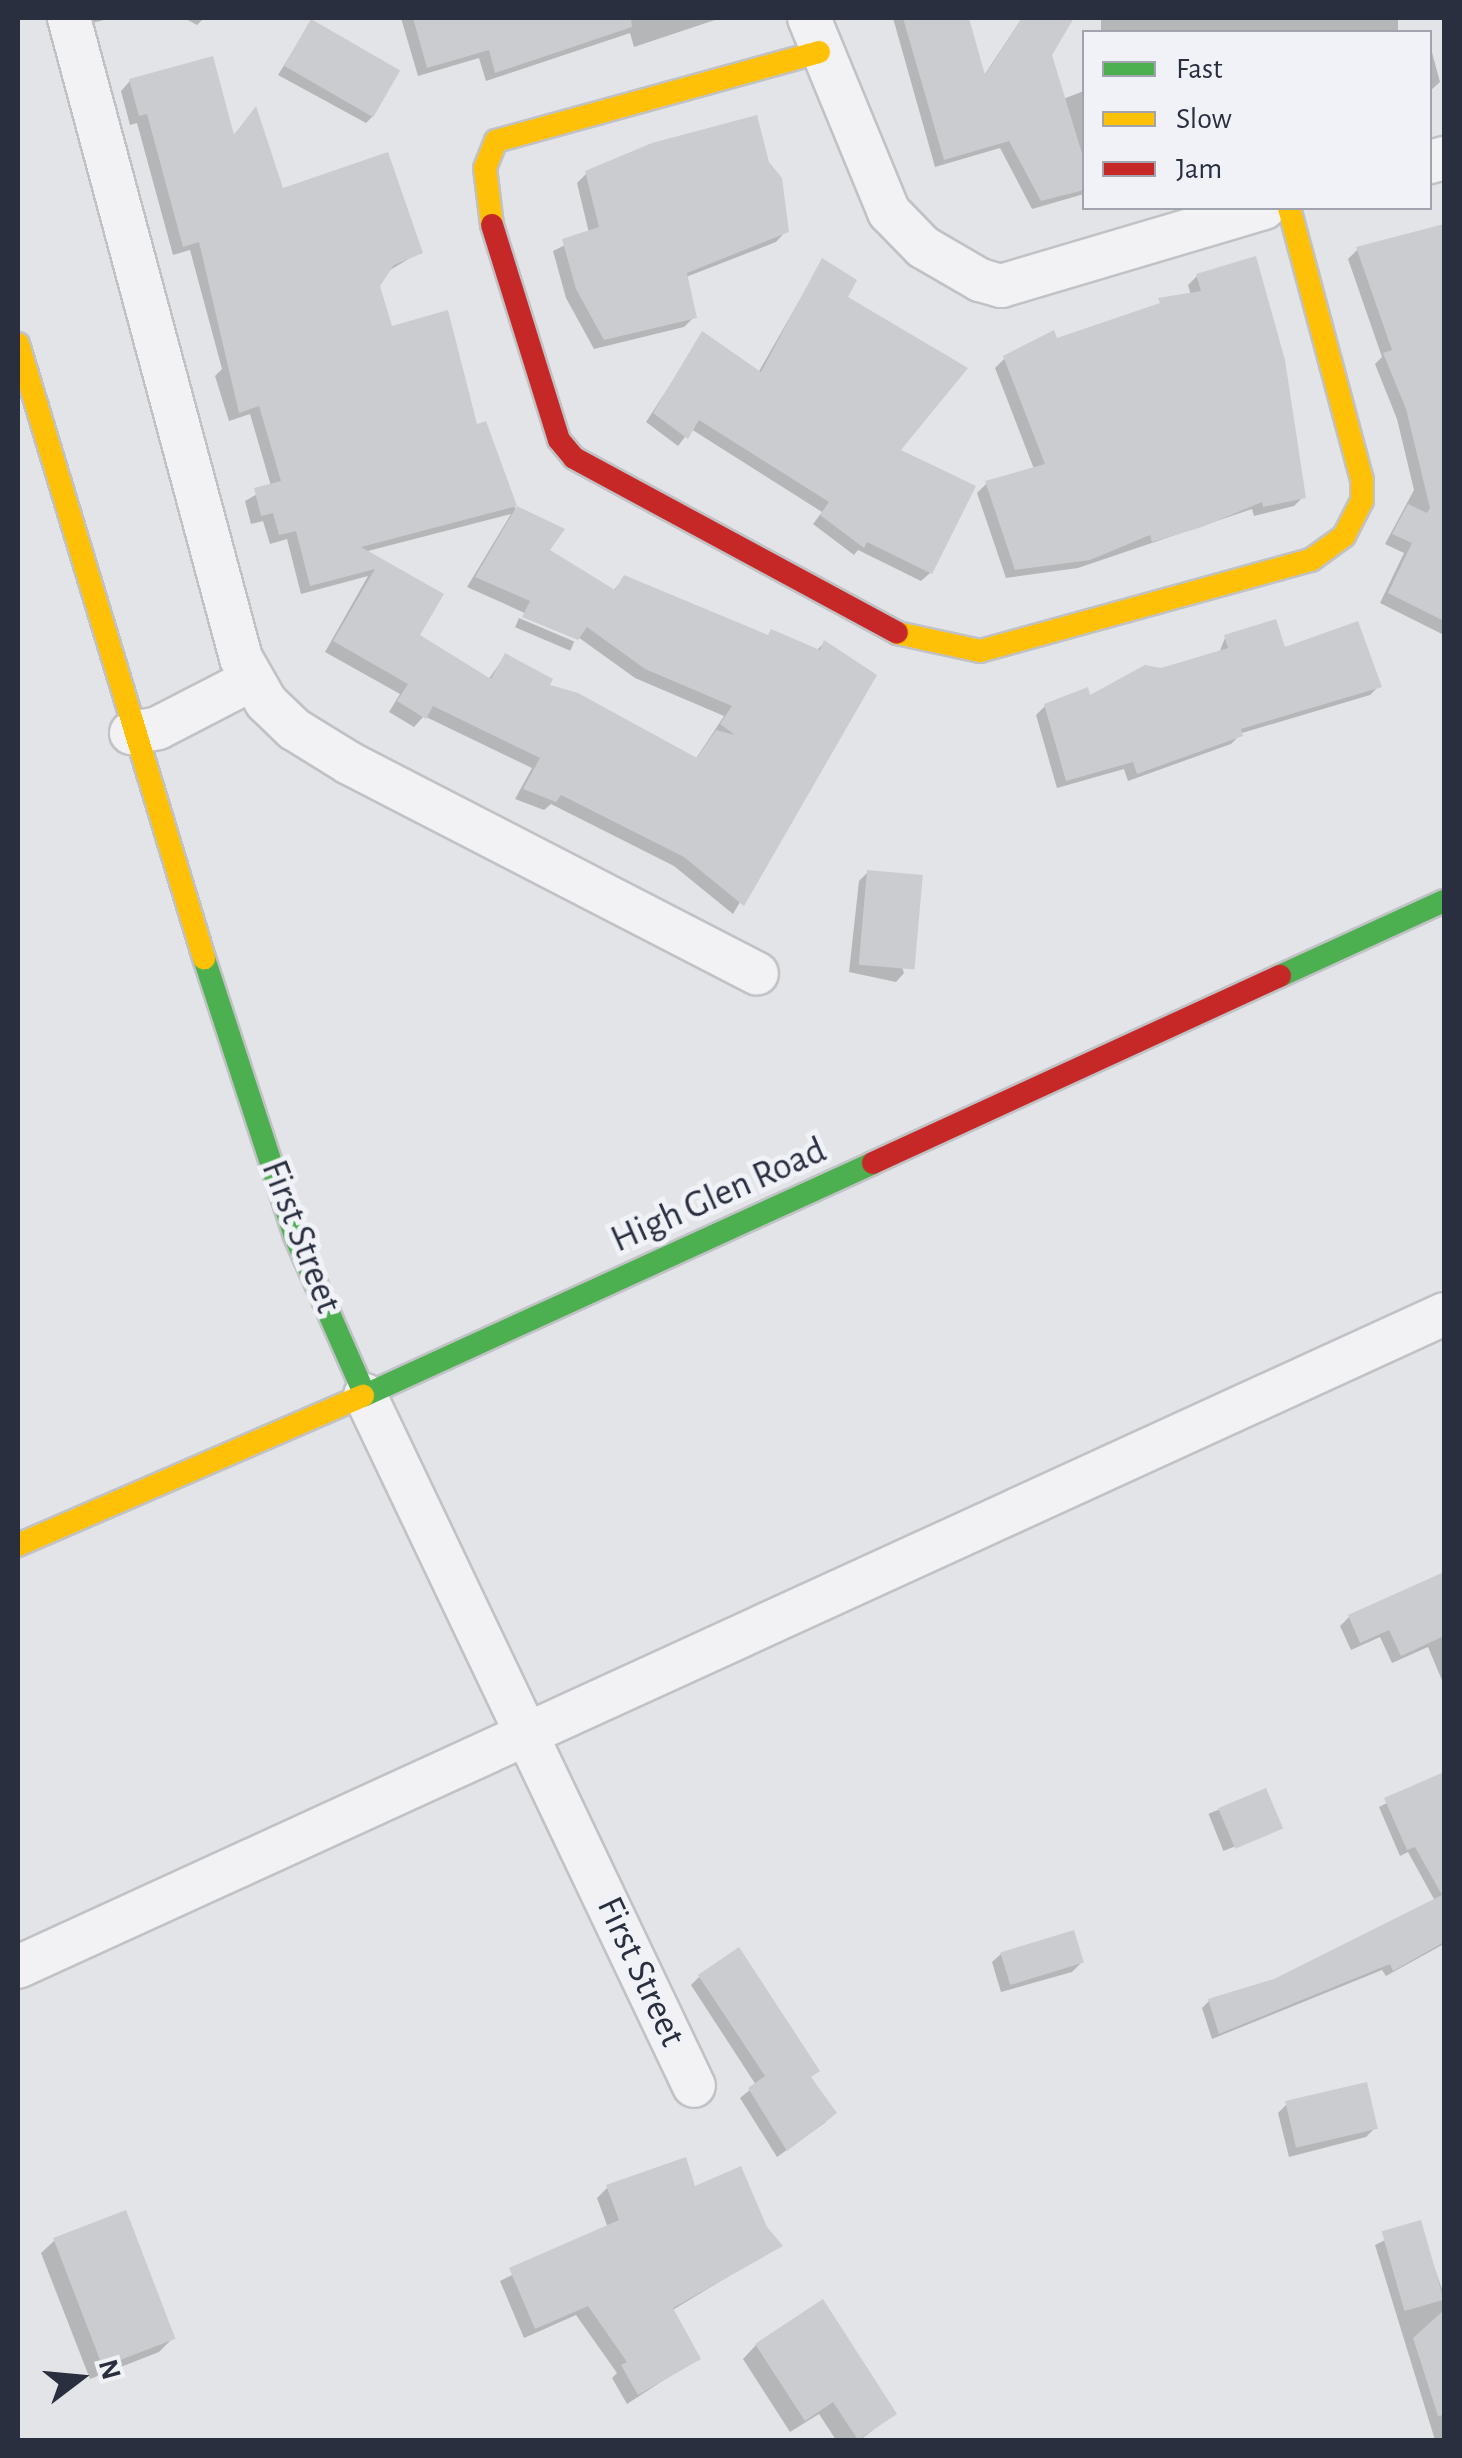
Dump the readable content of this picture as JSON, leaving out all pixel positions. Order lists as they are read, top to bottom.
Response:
{
  "streets": {
    "street": ["High Glen Road", "First Street"]
  },
  "crossings": [
    ["High Glen Road", "First Street"]
  ],
  "legend": ["Fast", "Slow", "Jam"],
  "north": "right"
}
